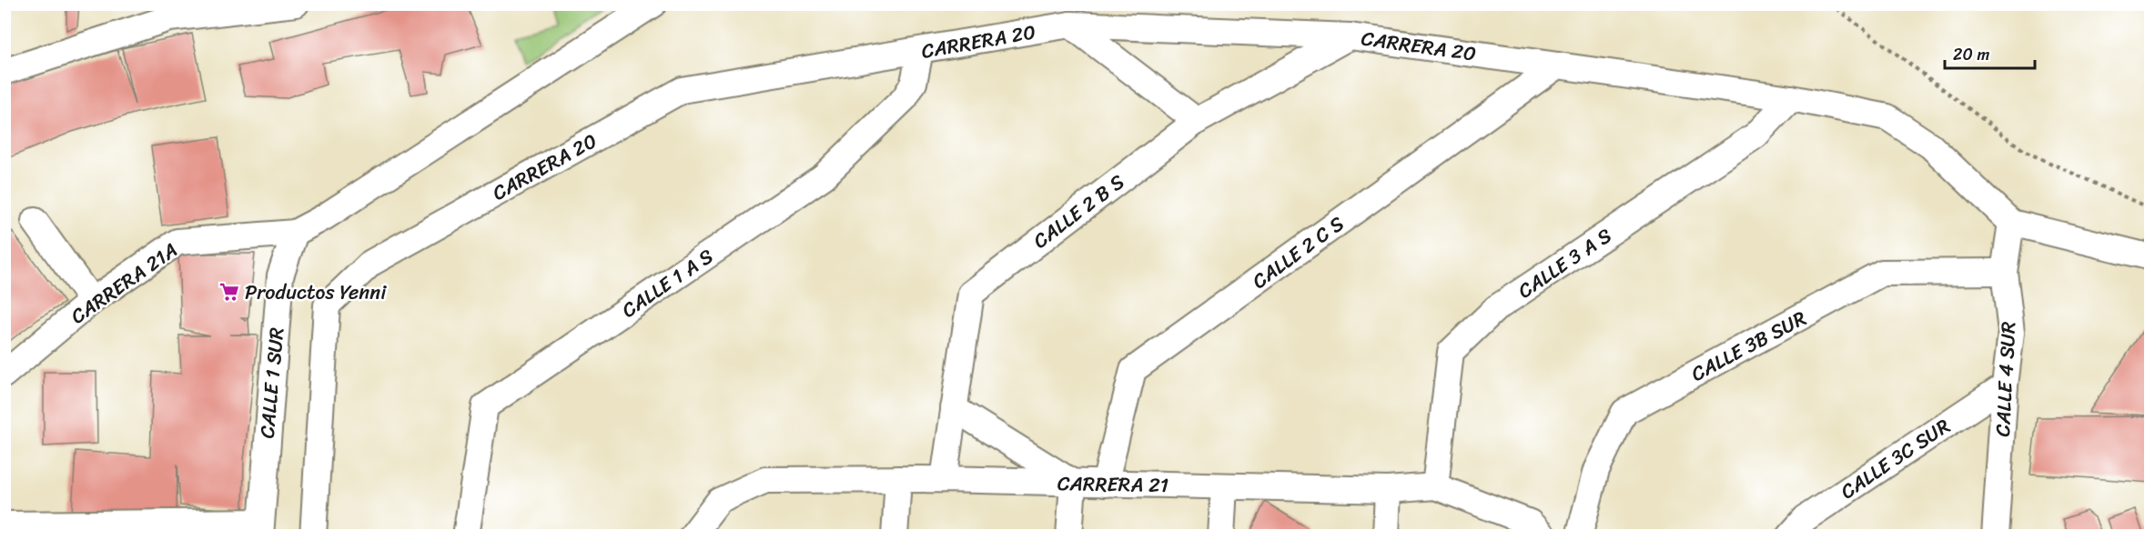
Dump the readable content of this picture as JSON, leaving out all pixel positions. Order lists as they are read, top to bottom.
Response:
{
  "streets": {
    "street": [
      "CARRERA 20",
      "CALLE 2 B S",
      "CALLE 2 C S",
      "CALLE 3 A S",
      "CARRERA 21A",
      "CALLE 1 A S",
      "CALLE 3B SUR",
      "CALLE 4 SUR",
      "CALLE 1 SUR",
      "CALLE 3C SUR",
      "CARRERA 21"
    ]
  },
  "crossings": [
    ["CARRERA 20", "CALLE 2 B S"],
    ["CARRERA 20", "CALLE 2 C S"],
    ["CARRERA 20", "CALLE 3 A S"],
    ["CARRERA 20", "CALLE 1 A S"],
    ["CARRERA 20", "CALLE 4 SUR"],
    ["CALLE 2 B S", "CARRERA 21"],
    ["CALLE 2 C S", "CARRERA 21"],
    ["CALLE 3 A S", "CARRERA 21"],
    ["CARRERA 21A", "CALLE 1 SUR"],
    ["CALLE 3B SUR", "CALLE 4 SUR"],
    ["CALLE 4 SUR", "CALLE 3C SUR"]
  ],
  "places": {
    "supermarket": ["Productos Yenni"]
  },
  "scale_bar": "20 m"
}
